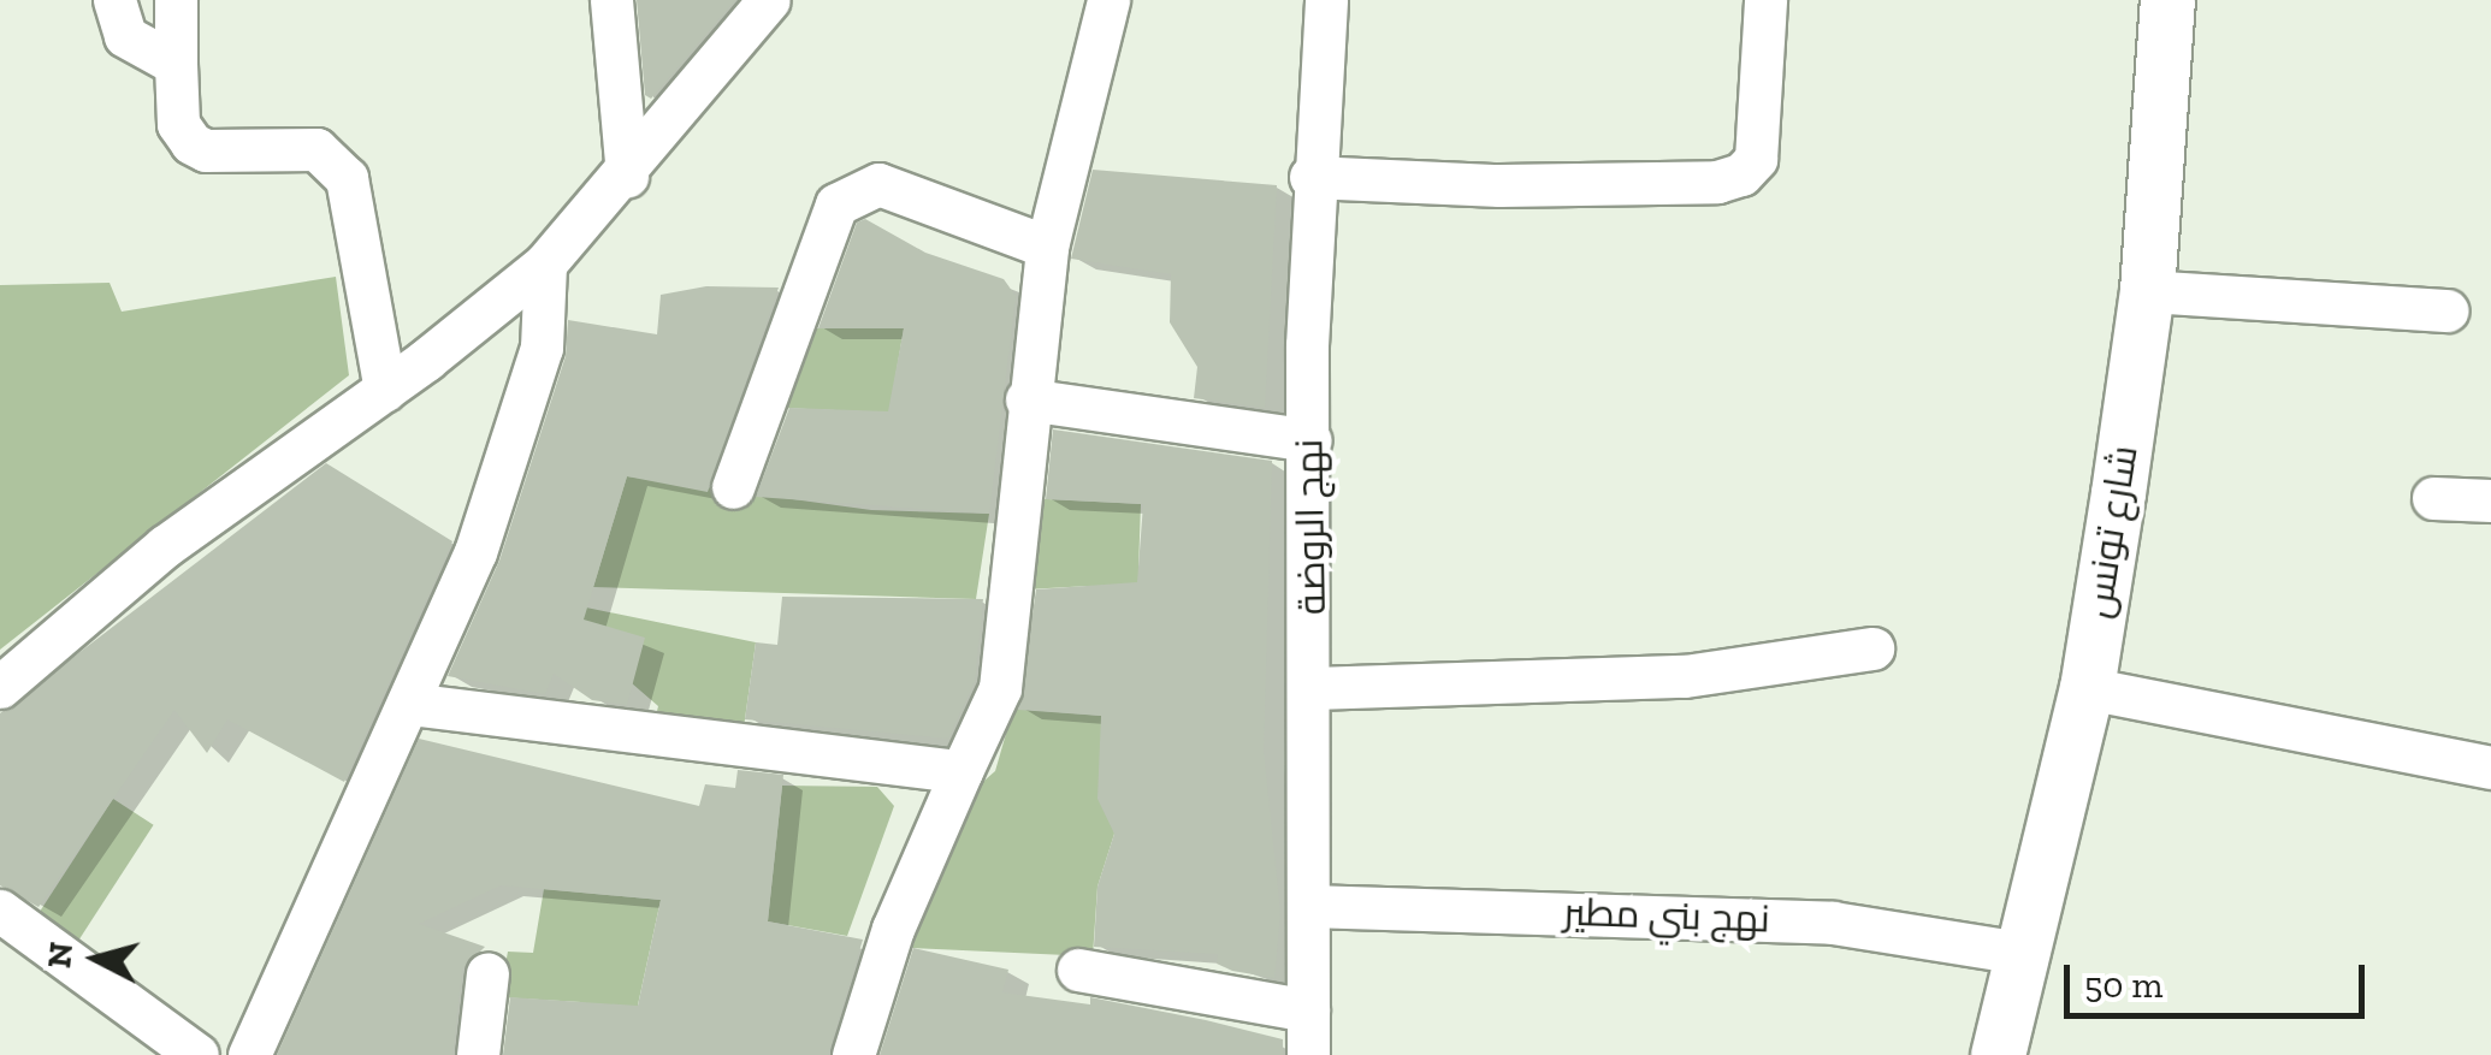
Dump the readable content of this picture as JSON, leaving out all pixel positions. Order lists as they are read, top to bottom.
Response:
{
  "streets": {
    "main road": ["شارع تونس"],
    "street": ["نهج الروضة", "نهج بني مطير"]
  },
  "crossings": [
    ["نهج الروضة", "نهج بني مطير"],
    ["شارع تونس", "نهج بني مطير"]
  ],
  "scale_bar": "50 m",
  "north": "left"
}
